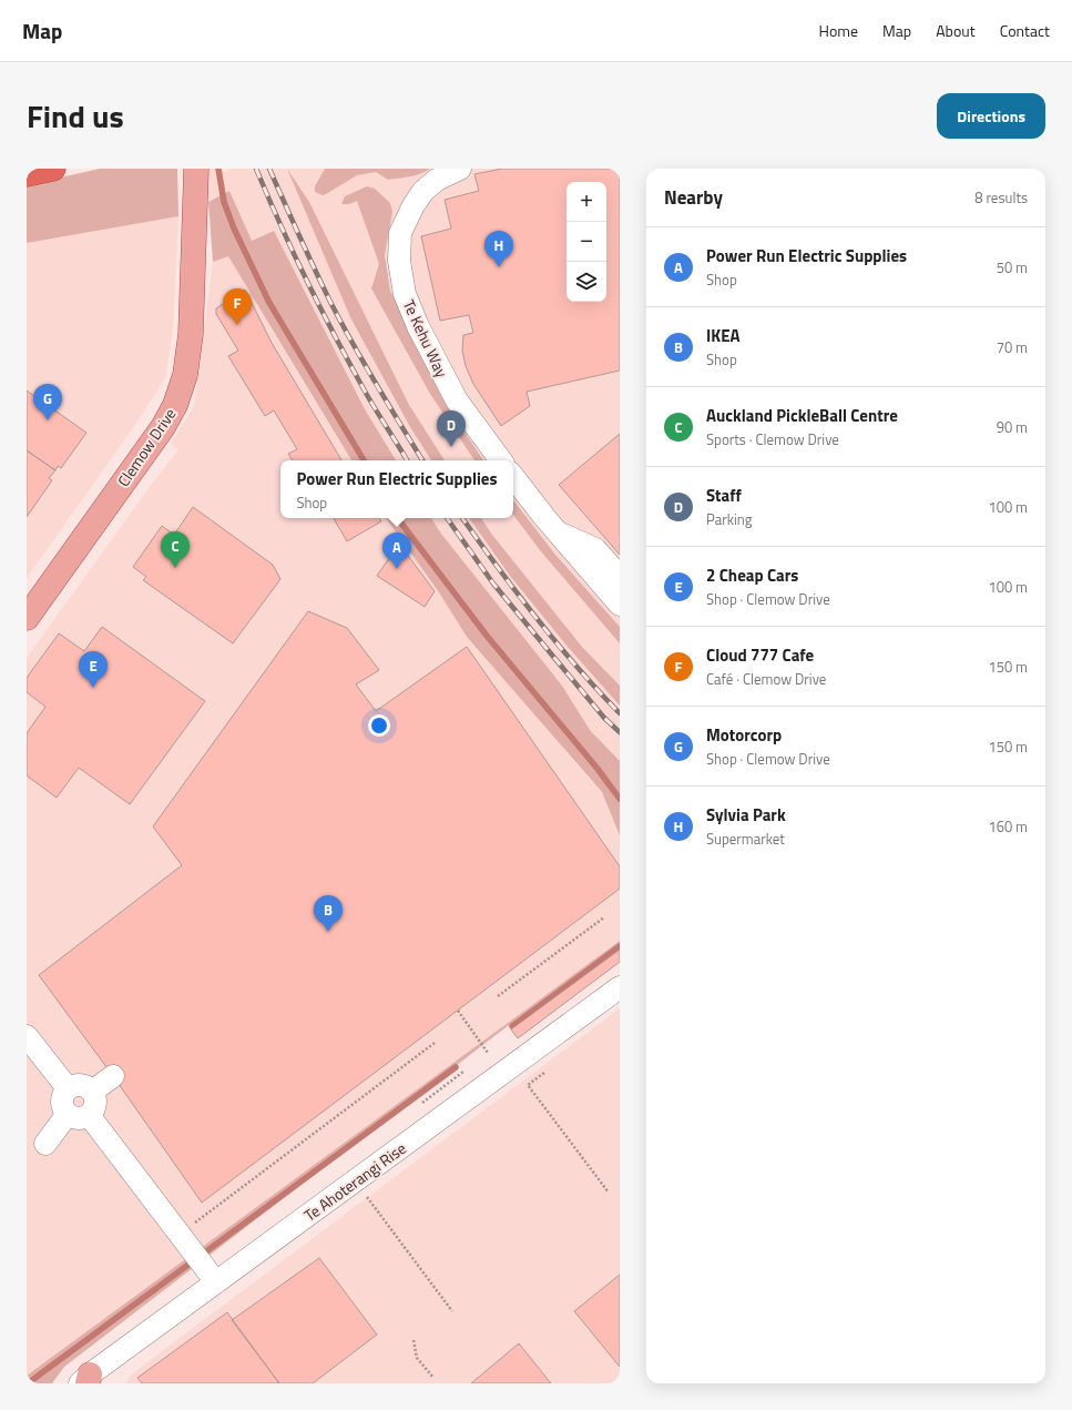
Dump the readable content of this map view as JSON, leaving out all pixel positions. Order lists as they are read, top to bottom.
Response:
{
  "streets": {
    "main road": ["Clemow Drive"],
    "street": ["Te Kehu Way", "Te Ahoterangi Rise"]
  },
  "page": {
    "header": "Map",
    "nav": [
      "Home",
      "Map",
      "About",
      "Contact"
    ],
    "title": "Find us",
    "buttons": "Directions",
    "heading": ["Nearby", "8 results"],
    "map_buttons": ["+", "−"],
    "list": [
      {
        "mark": "A",
        "name": "Power Run Electric Supplies",
        "note": "Shop",
        "value": "50 m"
      },
      {
        "mark": "B",
        "name": "IKEA",
        "note": "Shop",
        "value": "70 m"
      },
      {
        "mark": "C",
        "name": "Auckland PickleBall Centre",
        "note": "Sports · Clemow Drive",
        "value": "90 m"
      },
      {
        "mark": "D",
        "name": "Staff",
        "note": "Parking",
        "value": "100 m"
      },
      {
        "mark": "E",
        "name": "2 Cheap Cars",
        "note": "Shop · Clemow Drive",
        "value": "100 m"
      },
      {
        "mark": "F",
        "name": "Cloud 777 Cafe",
        "note": "Café · Clemow Drive",
        "value": "150 m"
      },
      {
        "mark": "G",
        "name": "Motorcorp",
        "note": "Shop · Clemow Drive",
        "value": "150 m"
      },
      {
        "mark": "H",
        "name": "Sylvia Park",
        "note": "Supermarket",
        "value": "160 m"
      }
    ],
    "pins": [
      "H",
      "F",
      "G",
      "D",
      "C",
      "A",
      "E",
      "B"
    ],
    "popup": ["Power Run Electric Supplies", "Shop"]
  }
}
